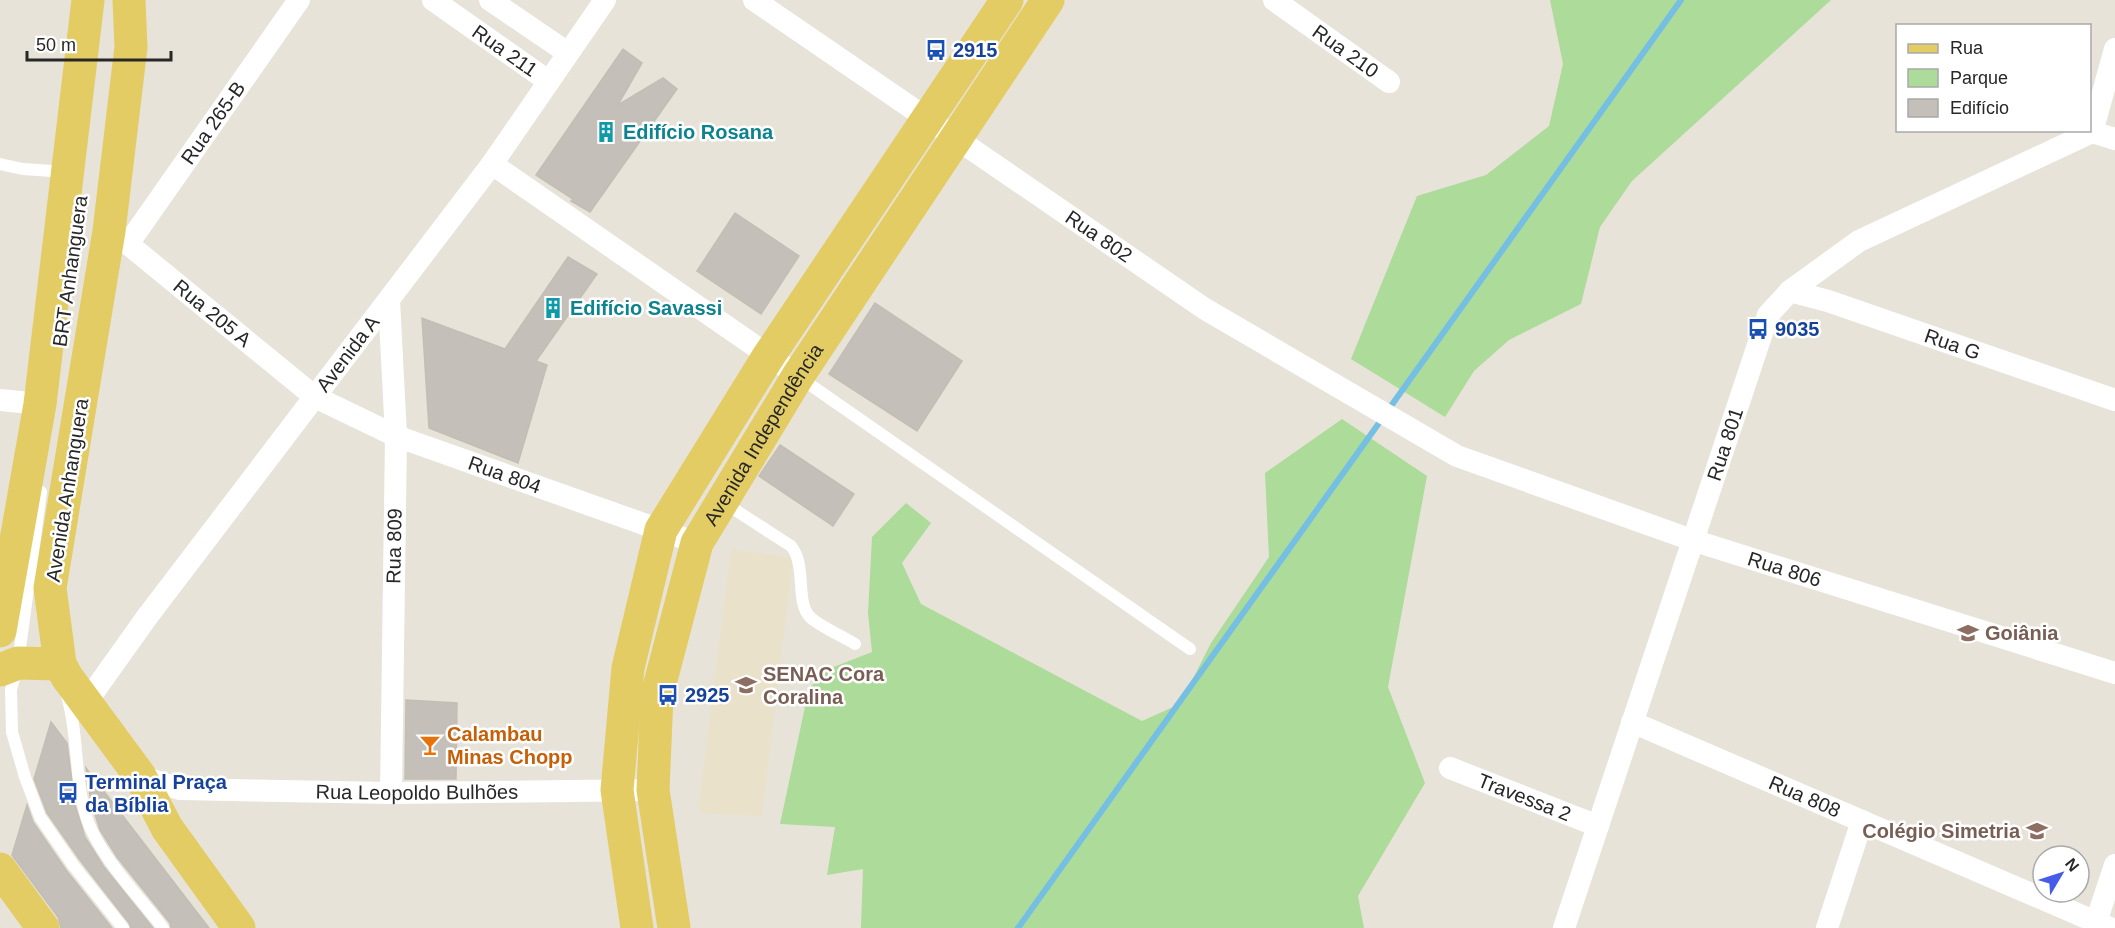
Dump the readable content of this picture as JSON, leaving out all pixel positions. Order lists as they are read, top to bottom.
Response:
{
  "streets": {
    "main road": ["Avenida Independência", "Avenida Anhanguera"],
    "street": [
      "Rua 211",
      "Rua 210",
      "Rua 265-B",
      "Rua 802",
      "Rua 205 A",
      "Rua G",
      "Avenida A",
      "Rua 801",
      "Rua 804",
      "Rua 809",
      "Rua 806",
      "Rua Leopoldo Bulhões",
      "Rua 808",
      "Travessa 2"
    ]
  },
  "crossings": [
    ["Rua 211", "Avenida A"],
    ["Rua 265-B", "Rua 205 A"],
    ["Rua 265-B", "Avenida Anhanguera"],
    ["Rua 802", "Avenida Independência"],
    ["Rua 802", "Rua 806"],
    ["Rua 205 A", "Avenida A"],
    ["Rua 205 A", "Rua 804"],
    ["Rua 205 A", "Avenida Anhanguera"],
    ["Rua G", "Rua 801"],
    ["Avenida A", "Rua 804"],
    ["Avenida A", "Avenida Anhanguera"],
    ["Avenida A", "Rua 809"],
    ["Avenida Independência", "Rua 804"],
    ["Avenida Independência", "Rua Leopoldo Bulhões"],
    ["Rua 801", "Rua 806"],
    ["Rua 801", "Rua 808"],
    ["Rua 801", "Travessa 2"],
    ["Rua 804", "Rua 809"],
    ["Avenida Anhanguera", "Rua Leopoldo Bulhões"],
    ["Rua 809", "Rua Leopoldo Bulhões"]
  ],
  "places": {
    "bus stop": [
      "2915",
      "9035",
      "2925",
      "Terminal Praça da Bíblia"
    ],
    "building": ["Edifício Rosana", "Edifício Savassi"],
    "school or university": ["Goiânia", "SENAC Cora Coralina", "Colégio Simetria"],
    "bar": ["Calambau Minas Chopp"]
  },
  "legend": ["Rua", "Parque", "Edifício"],
  "scale_bar": "50 m",
  "north": "top right"
}
